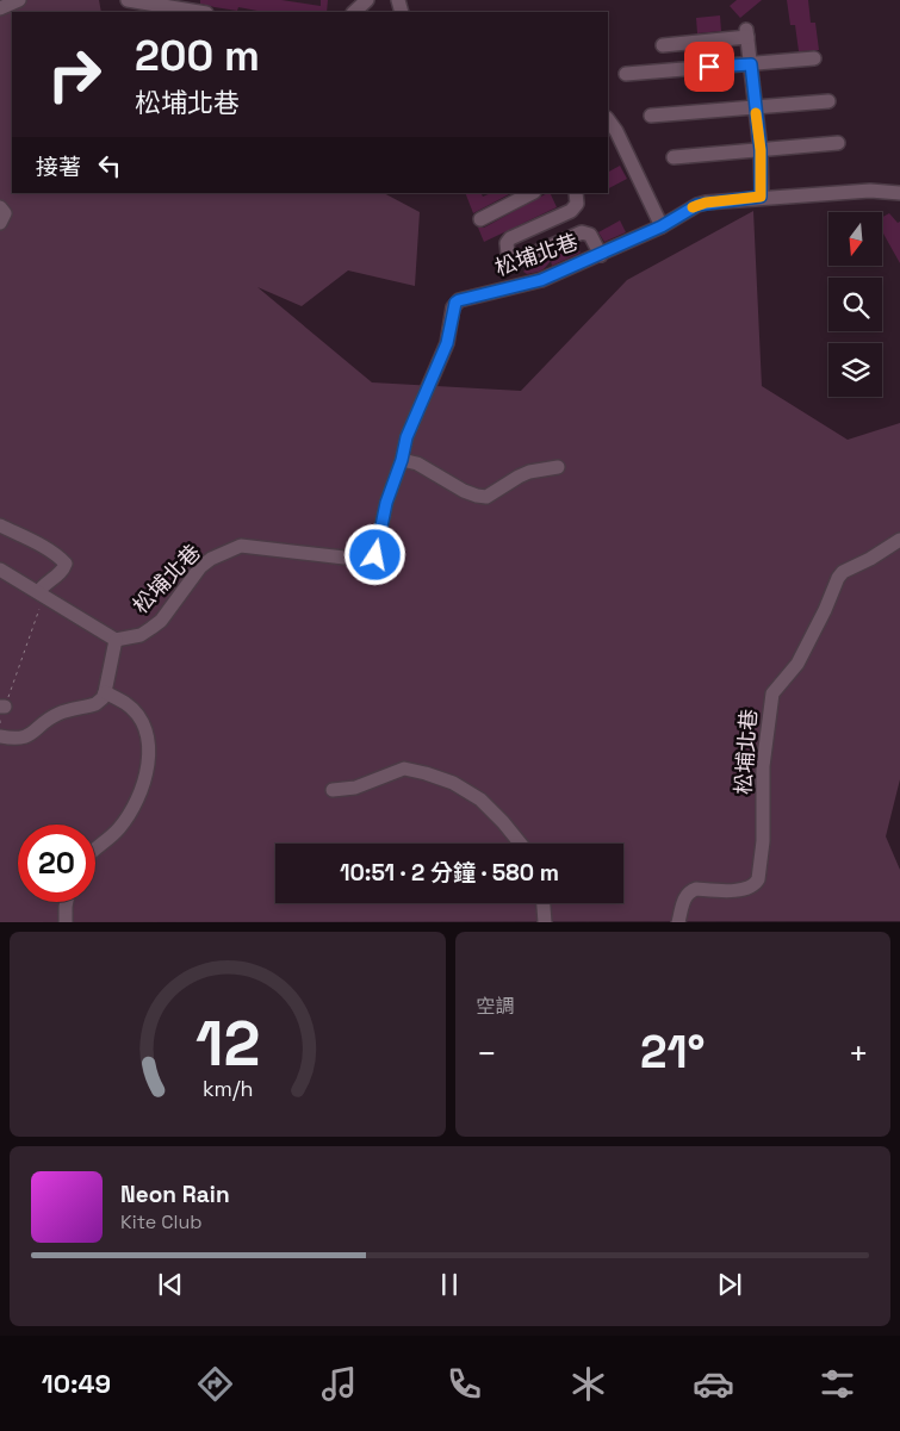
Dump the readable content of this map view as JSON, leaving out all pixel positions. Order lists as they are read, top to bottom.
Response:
{
  "streets": {
    "street": ["松埔北巷"]
  },
  "north": "bottom",
  "page": {
    "turn": ["200 m", "松埔北巷"],
    "then": "接著",
    "limit": "20",
    "trip": "10:51 · 2 分鐘 · 580 m",
    "tile": "空調",
    "heat": ["−", "21°", "+"],
    "song": ["Neon Rain", "Kite Club"],
    "tabs": "10:49",
    "gauge": ["12", "km/h"]
  }
}
